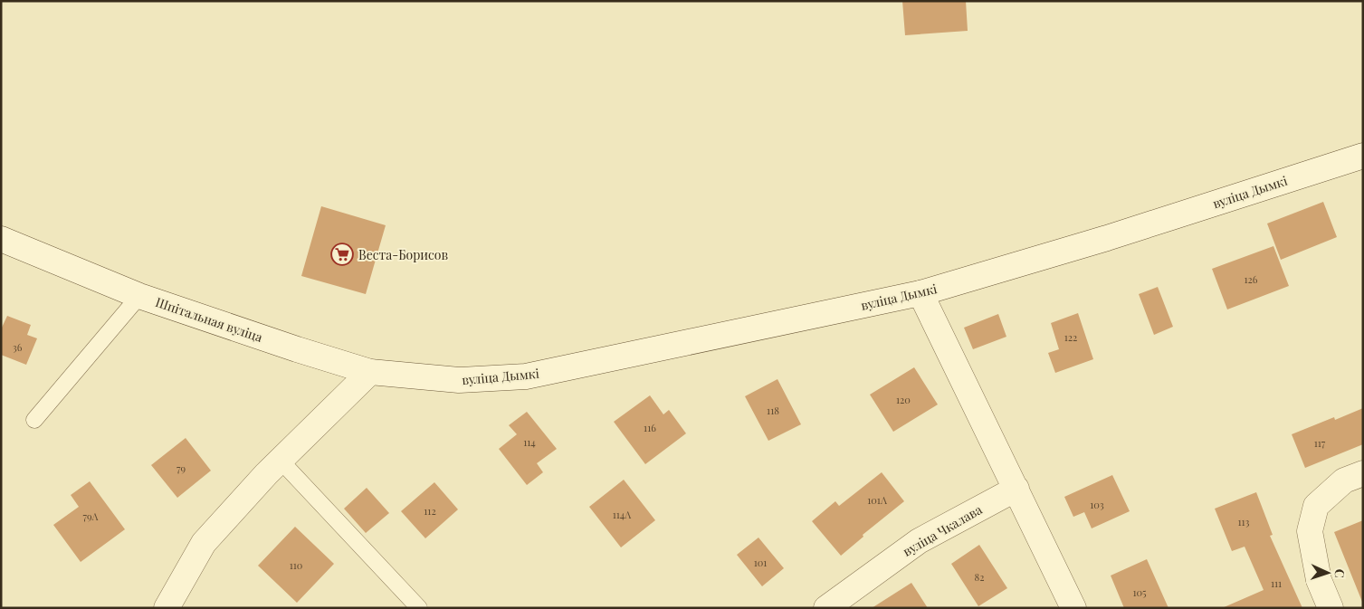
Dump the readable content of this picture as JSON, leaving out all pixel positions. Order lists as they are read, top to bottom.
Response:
{
  "streets": {
    "street": ["вуліца Дымкі", "Шпітальная вуліца", "вуліца Чкалава"]
  },
  "crossings": [
    ["вуліца Дымкі", "Шпітальная вуліца"]
  ],
  "places": {
    "supermarket": ["Веста-Борисов"]
  },
  "house_numbers": [
    "126",
    "122",
    "36",
    "120",
    "118",
    "116",
    "114",
    "117",
    "79",
    "101А",
    "103",
    "112",
    "114А",
    "79А",
    "113",
    "101",
    "110",
    "82",
    "111",
    "105"
  ],
  "north": "right"
}
